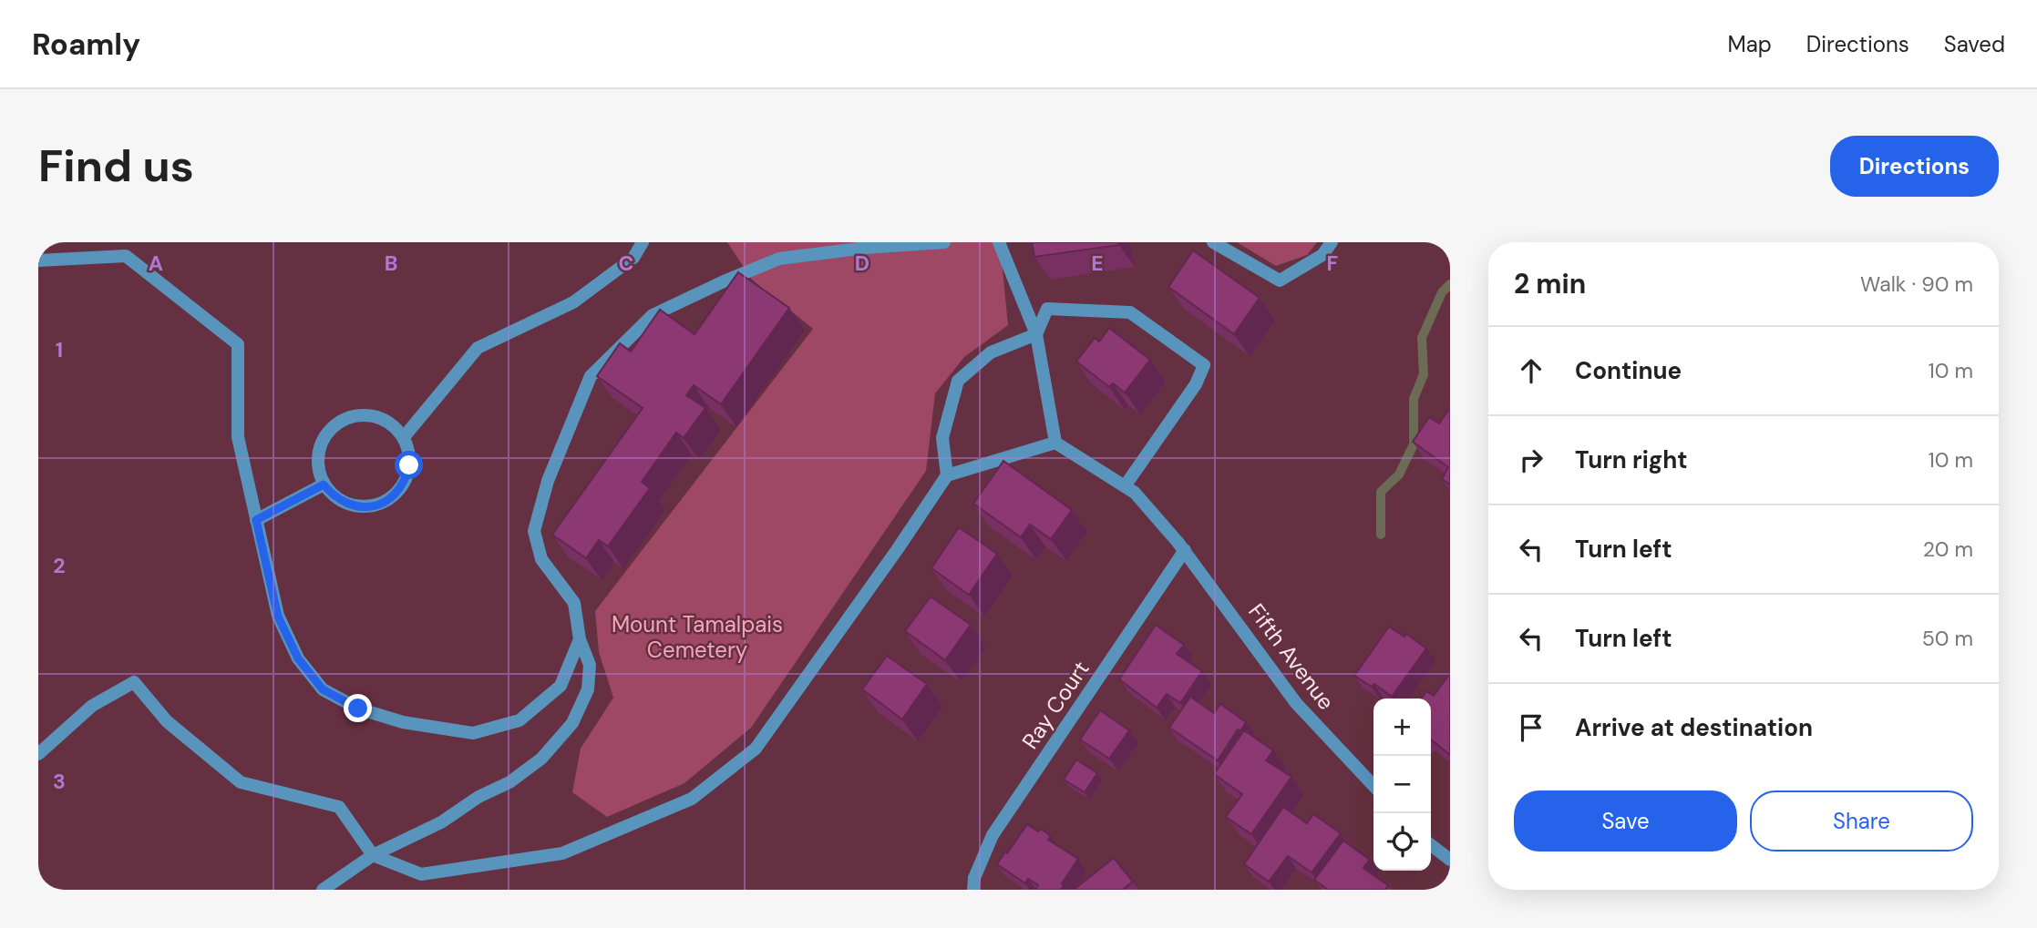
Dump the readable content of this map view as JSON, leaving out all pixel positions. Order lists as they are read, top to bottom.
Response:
{
  "streets": {
    "street": ["Fifth Avenue", "Ray Court"]
  },
  "crossings": [
    ["Fifth Avenue", "Ray Court"]
  ],
  "parks": ["Mount Tamalpais Cemetery"],
  "page": {
    "header": "Roamly",
    "nav": ["Map", "Directions", "Saved"],
    "buttons": [
      "Directions",
      ["Save", "Share"]
    ],
    "title": "Find us",
    "heading": ["2 min", "Walk · 90 m"],
    "list": [
      ["Continue", "10 m"],
      ["Turn right", "10 m"],
      ["Turn left", "20 m"],
      ["Turn left", "50 m"],
      "Arrive at destination"
    ],
    "map_buttons": ["+", "−"]
  },
  "grid": {
    "columns": [
      "A",
      "B",
      "C",
      "D",
      "E",
      "F"
    ],
    "rows": ["1", "2", "3"]
  }
}
